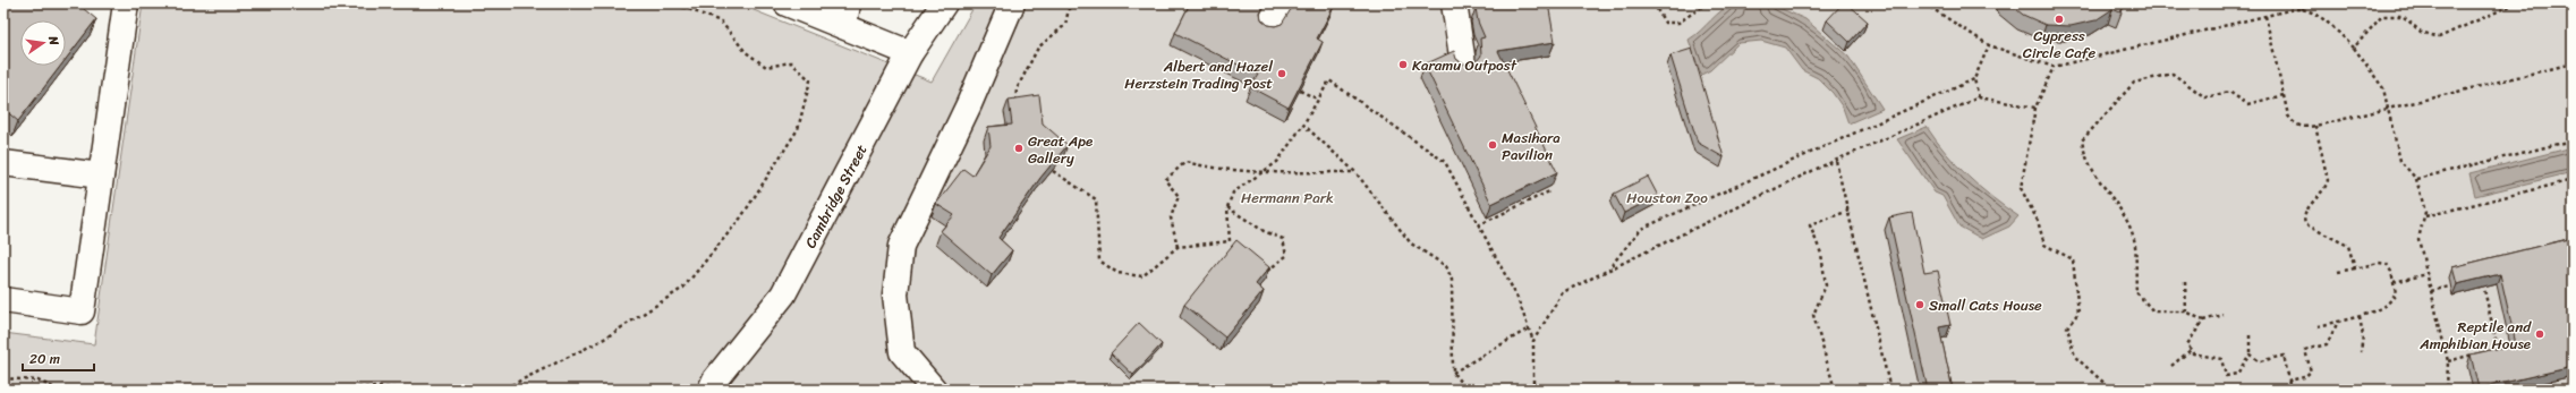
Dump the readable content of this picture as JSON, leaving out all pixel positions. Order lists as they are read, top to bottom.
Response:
{
  "streets": {
    "street": ["Cambridge Street"]
  },
  "parks": ["Hermann Park", "Houston Zoo"],
  "places": [
    "Cypress Circle Cafe",
    "Karamu Outpost",
    "Albert and Hazel Herzstein Trading Post",
    "Masihara Pavilion",
    "Great Ape Gallery",
    "Small Cats House",
    "Reptile and Amphibian House"
  ],
  "scale_bar": "20 m",
  "north": "right"
}
